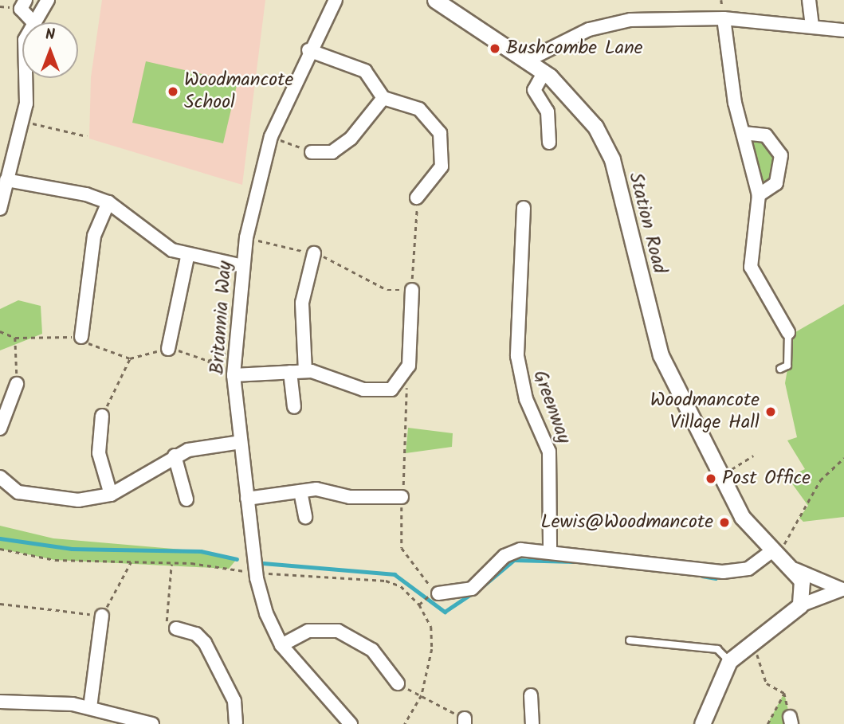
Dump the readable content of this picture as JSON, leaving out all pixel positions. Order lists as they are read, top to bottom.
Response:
{
  "streets": {
    "street": ["Station Road", "Britannia Way", "Greenway"]
  },
  "places": [
    "Bushcombe Lane",
    "Woodmancote School",
    "Woodmancote Village Hall",
    "Post Office",
    "Lewis@Woodmancote"
  ],
  "north": "top"
}
